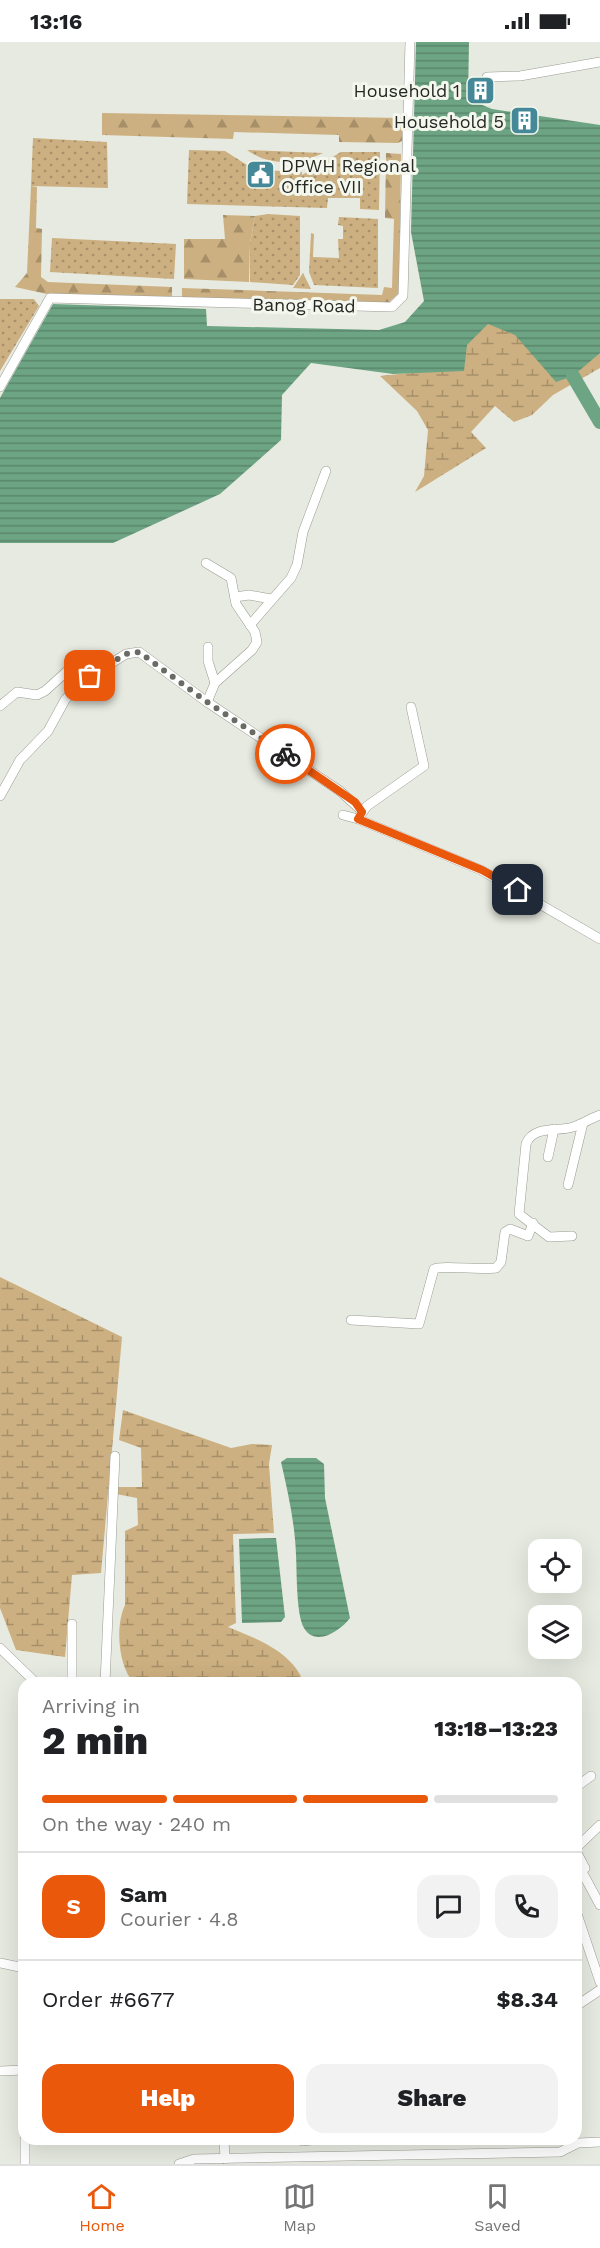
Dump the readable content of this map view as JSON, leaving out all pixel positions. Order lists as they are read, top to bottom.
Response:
{
  "streets": {
    "street": ["Banog Road"]
  },
  "places": {
    "building": ["Household 1", "Household 5"],
    "public building": ["DPWH Regional Office VII"]
  },
  "page": {
    "status": "13:16",
    "heading": ["2 min", "Arriving in", "13:18–13:23"],
    "panel": [
      "Sam",
      "Courier · 4.8",
      "Order #6677",
      "$8.34"
    ],
    "bar": "On the way · 240 m",
    "round": "S",
    "buttons": ["Help", "Share"],
    "tabs": ["Home", "Map", "Saved"]
  }
}
